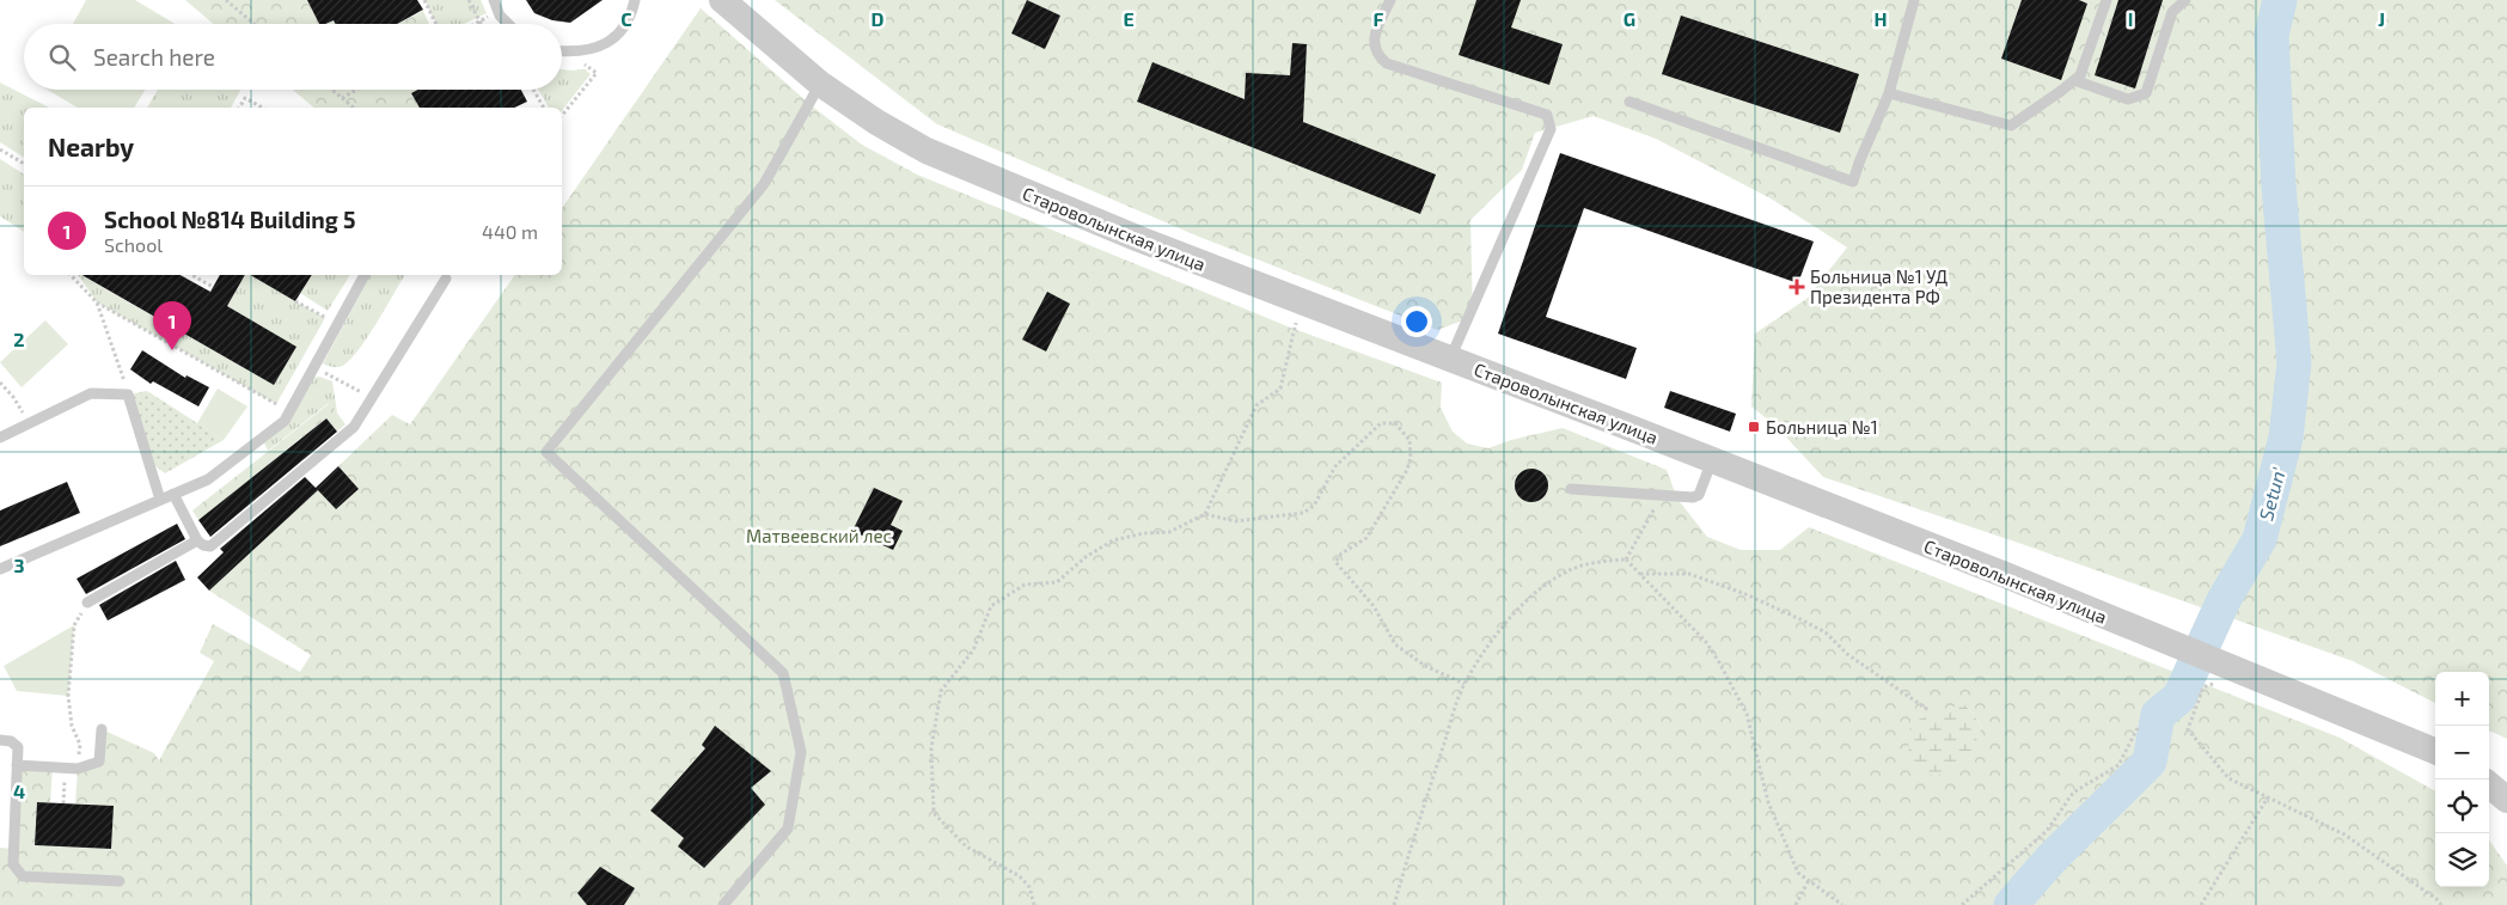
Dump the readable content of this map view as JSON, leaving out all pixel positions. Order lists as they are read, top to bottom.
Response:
{
  "streets": {
    "street": ["Староволынская улица"]
  },
  "water": ["Setun'"],
  "parks": ["Матвеевский лес"],
  "places": {
    "health": ["Больница №1 УД Президента РФ"],
    "transit": ["Больница №1"]
  },
  "page": {
    "search": "Search here",
    "heading": "Nearby",
    "list": [
      {
        "mark": "1",
        "name": "School №814 Building 5",
        "note": "School",
        "value": "440 m"
      }
    ],
    "pins": "1",
    "map_buttons": ["+", "−"]
  },
  "grid": {
    "columns": [
      "C",
      "D",
      "E",
      "F",
      "G",
      "H",
      "I",
      "J"
    ],
    "rows": ["2", "3", "4"]
  }
}
